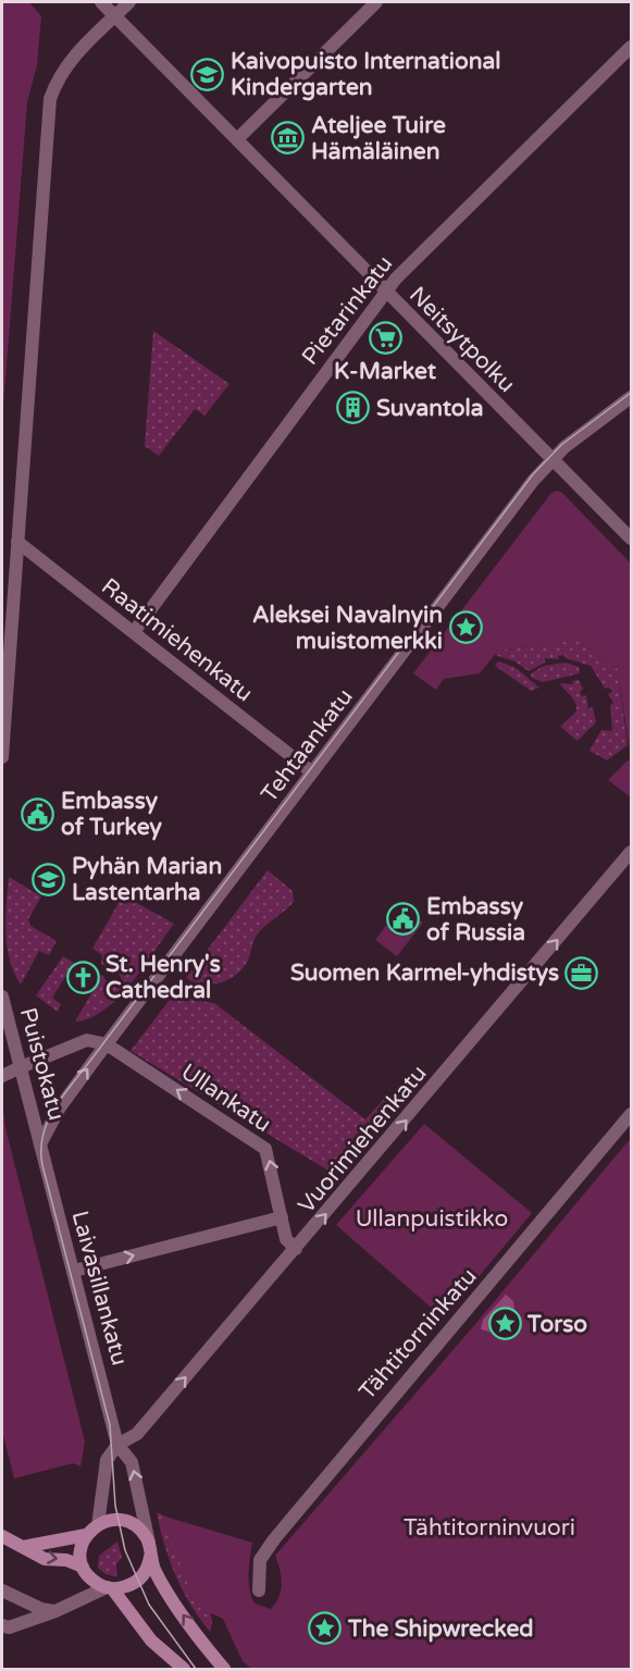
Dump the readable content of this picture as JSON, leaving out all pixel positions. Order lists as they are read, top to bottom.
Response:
{
  "streets": {
    "main road": ["Laivasillankatu"],
    "street": [
      "Pietarinkatu",
      "Neitsytpolku",
      "Raatimiehenkatu",
      "Tehtaankatu",
      "Puistokatu",
      "Ullankatu",
      "Vuorimiehenkatu",
      "Tähtitorninkatu"
    ]
  },
  "crossings": [
    ["Pietarinkatu", "Neitsytpolku"],
    ["Pietarinkatu", "Raatimiehenkatu"],
    ["Neitsytpolku", "Tehtaankatu"],
    ["Raatimiehenkatu", "Tehtaankatu"],
    ["Tehtaankatu", "Puistokatu"],
    ["Tehtaankatu", "Ullankatu"],
    ["Tehtaankatu", "Laivasillankatu"],
    ["Puistokatu", "Laivasillankatu"],
    ["Ullankatu", "Vuorimiehenkatu"],
    ["Vuorimiehenkatu", "Laivasillankatu"]
  ],
  "one_way": ["Ullankatu", "Vuorimiehenkatu", "Laivasillankatu"],
  "parks": ["Ullanpuistikko", "Tähtitorninvuori"],
  "places": {
    "school or university": ["Kaivopuisto International Kindergarten", "Pyhän Marian Lastentarha"],
    "museum": ["Ateljee Tuire Hämäläinen"],
    "supermarket": ["K-Market"],
    "building": ["Suvantola"],
    "place": ["Aleksei Navalnyin muistomerkki", "Torso", "The Shipwrecked"],
    "public building": ["Embassy of Turkey", "Embassy of Russia"],
    "office": ["Suomen Karmel-yhdistys"],
    "church": ["St. Henry's Cathedral"]
  }
}
